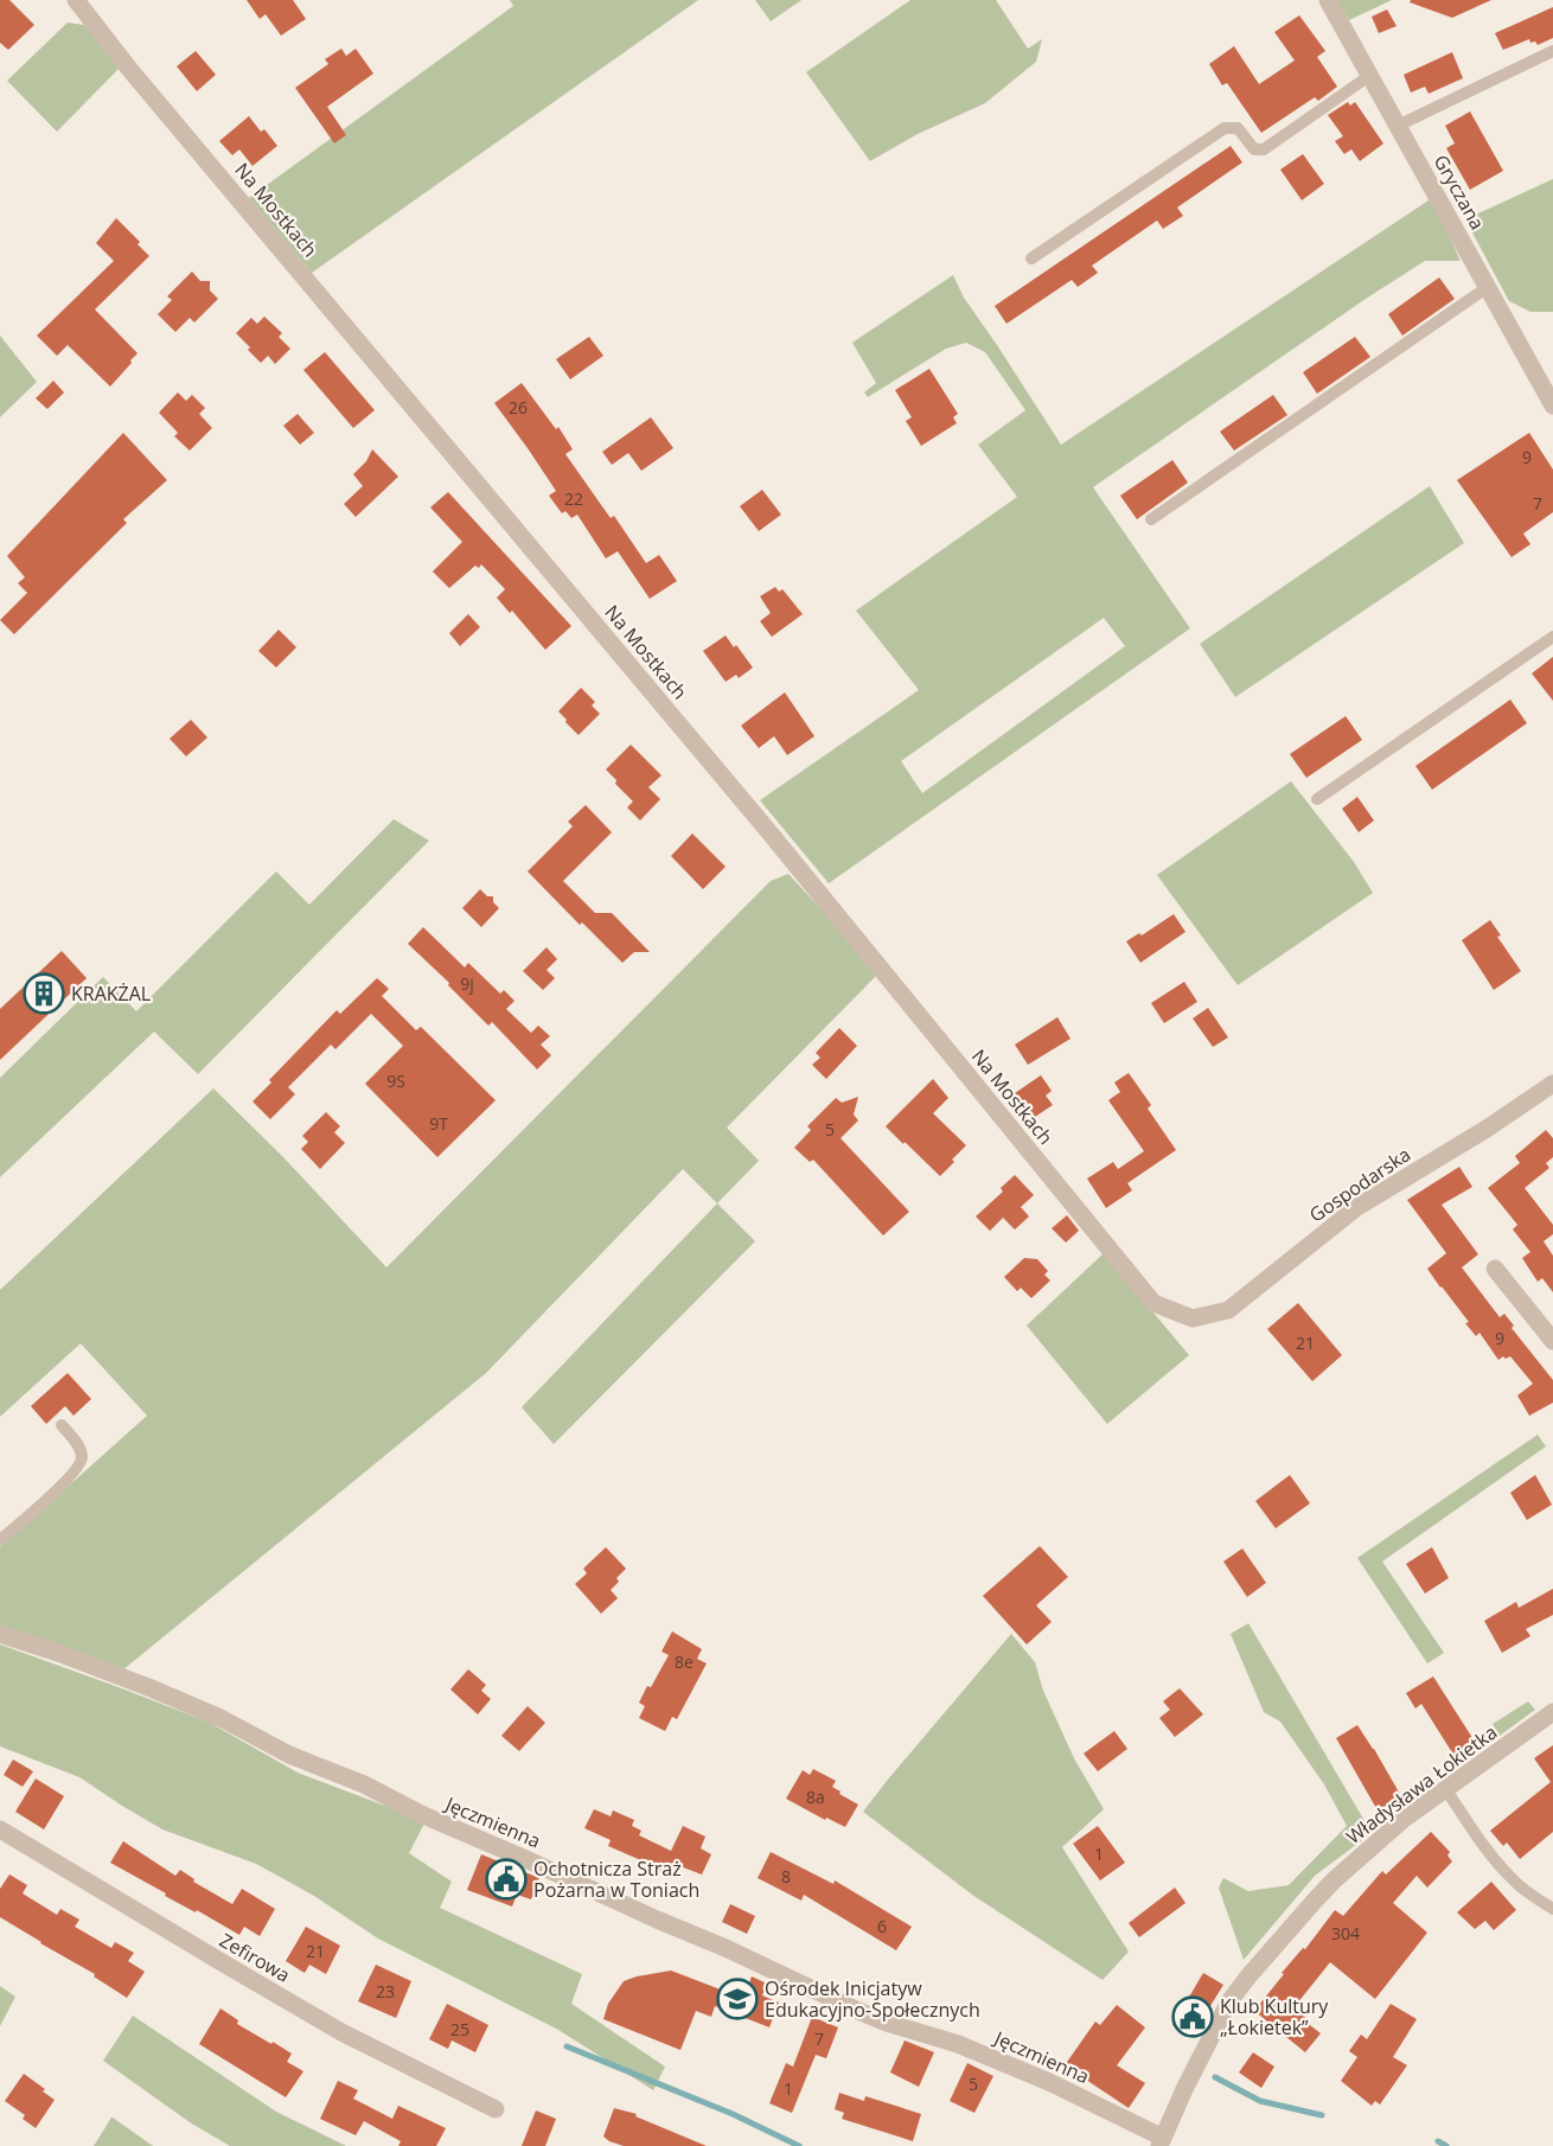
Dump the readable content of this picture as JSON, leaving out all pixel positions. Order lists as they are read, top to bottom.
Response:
{
  "streets": {
    "street": [
      "Gryczana",
      "Na Mostkach",
      "Gospodarska",
      "Władysława Łokietka",
      "Jęczmienna",
      "Zefirowa"
    ]
  },
  "crossings": [
    ["Na Mostkach", "Gospodarska"],
    ["Władysława Łokietka", "Jęczmienna"]
  ],
  "places": {
    "building": ["KRAKŻAL"],
    "public building": ["Ochotnicza Straż Pożarna w Toniach", "Klub Kultury „Łokietek”"],
    "school or university": ["Ośrodek Inicjatyw Edukacyjno-Społecznych"]
  },
  "house_numbers": [
    "26",
    "9",
    "22",
    "7",
    "9j",
    "9S",
    "9T",
    "5",
    "9",
    "21",
    "8e",
    "8a",
    "1",
    "8",
    "6",
    "304",
    "21",
    "23",
    "25",
    "7",
    "5",
    "1"
  ]
}
